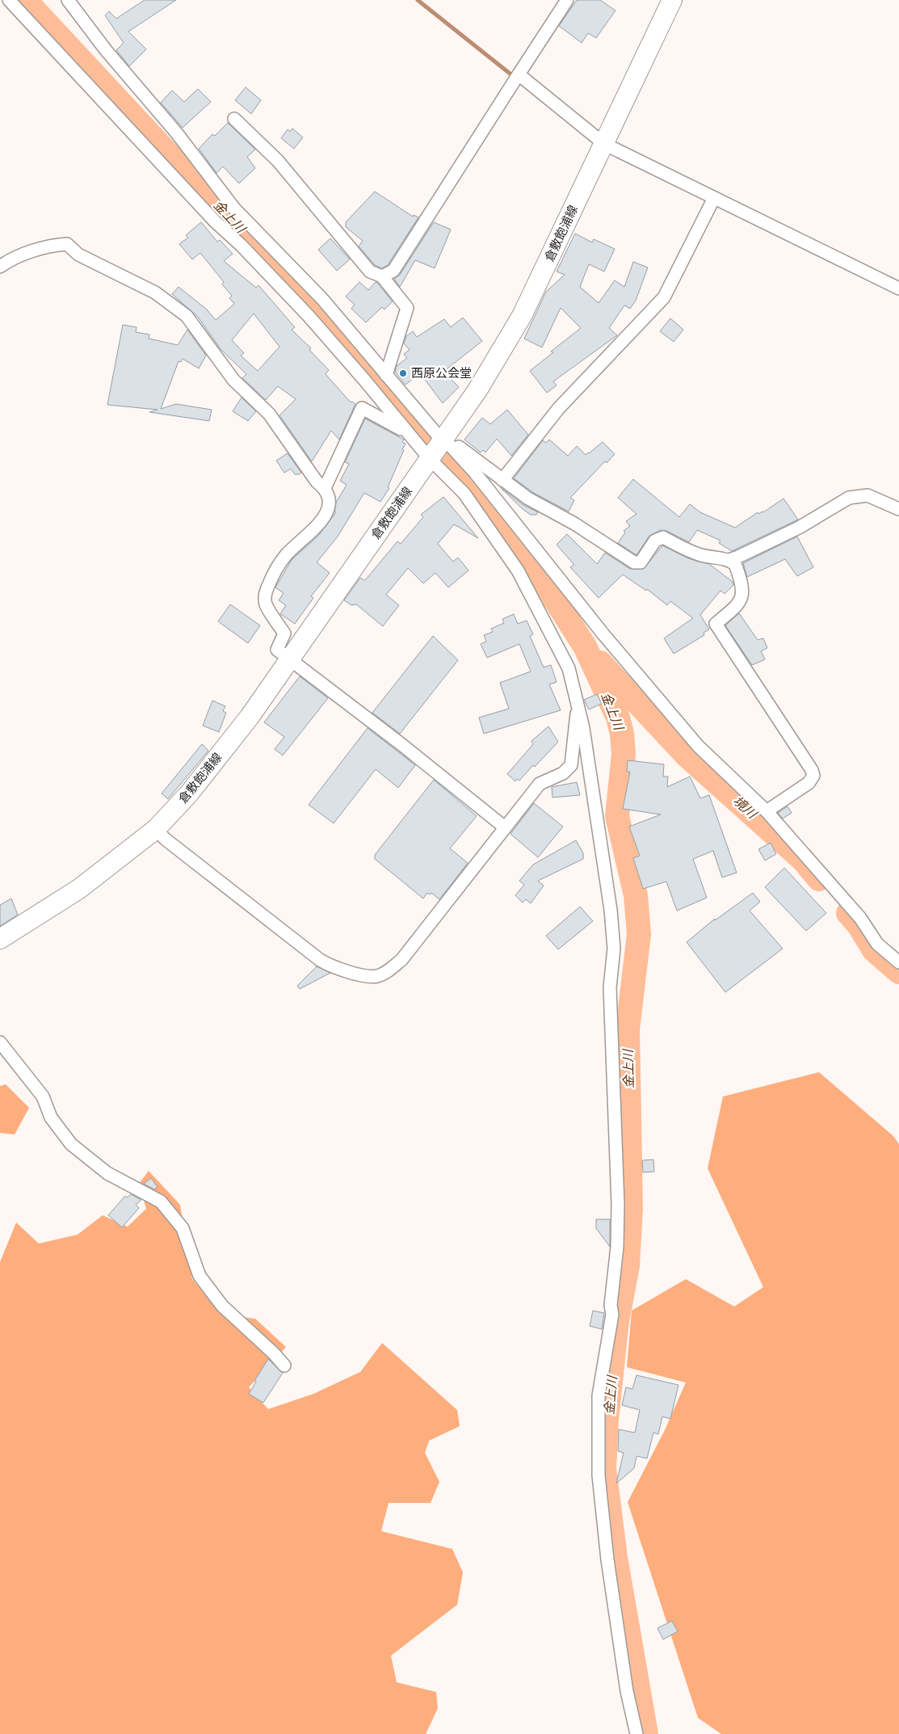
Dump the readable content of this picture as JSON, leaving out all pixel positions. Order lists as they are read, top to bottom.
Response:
{
  "streets": {
    "main road": ["倉敷飽浦線"]
  },
  "water": ["金上川", "境川"],
  "places": ["西原公会堂"]
}
